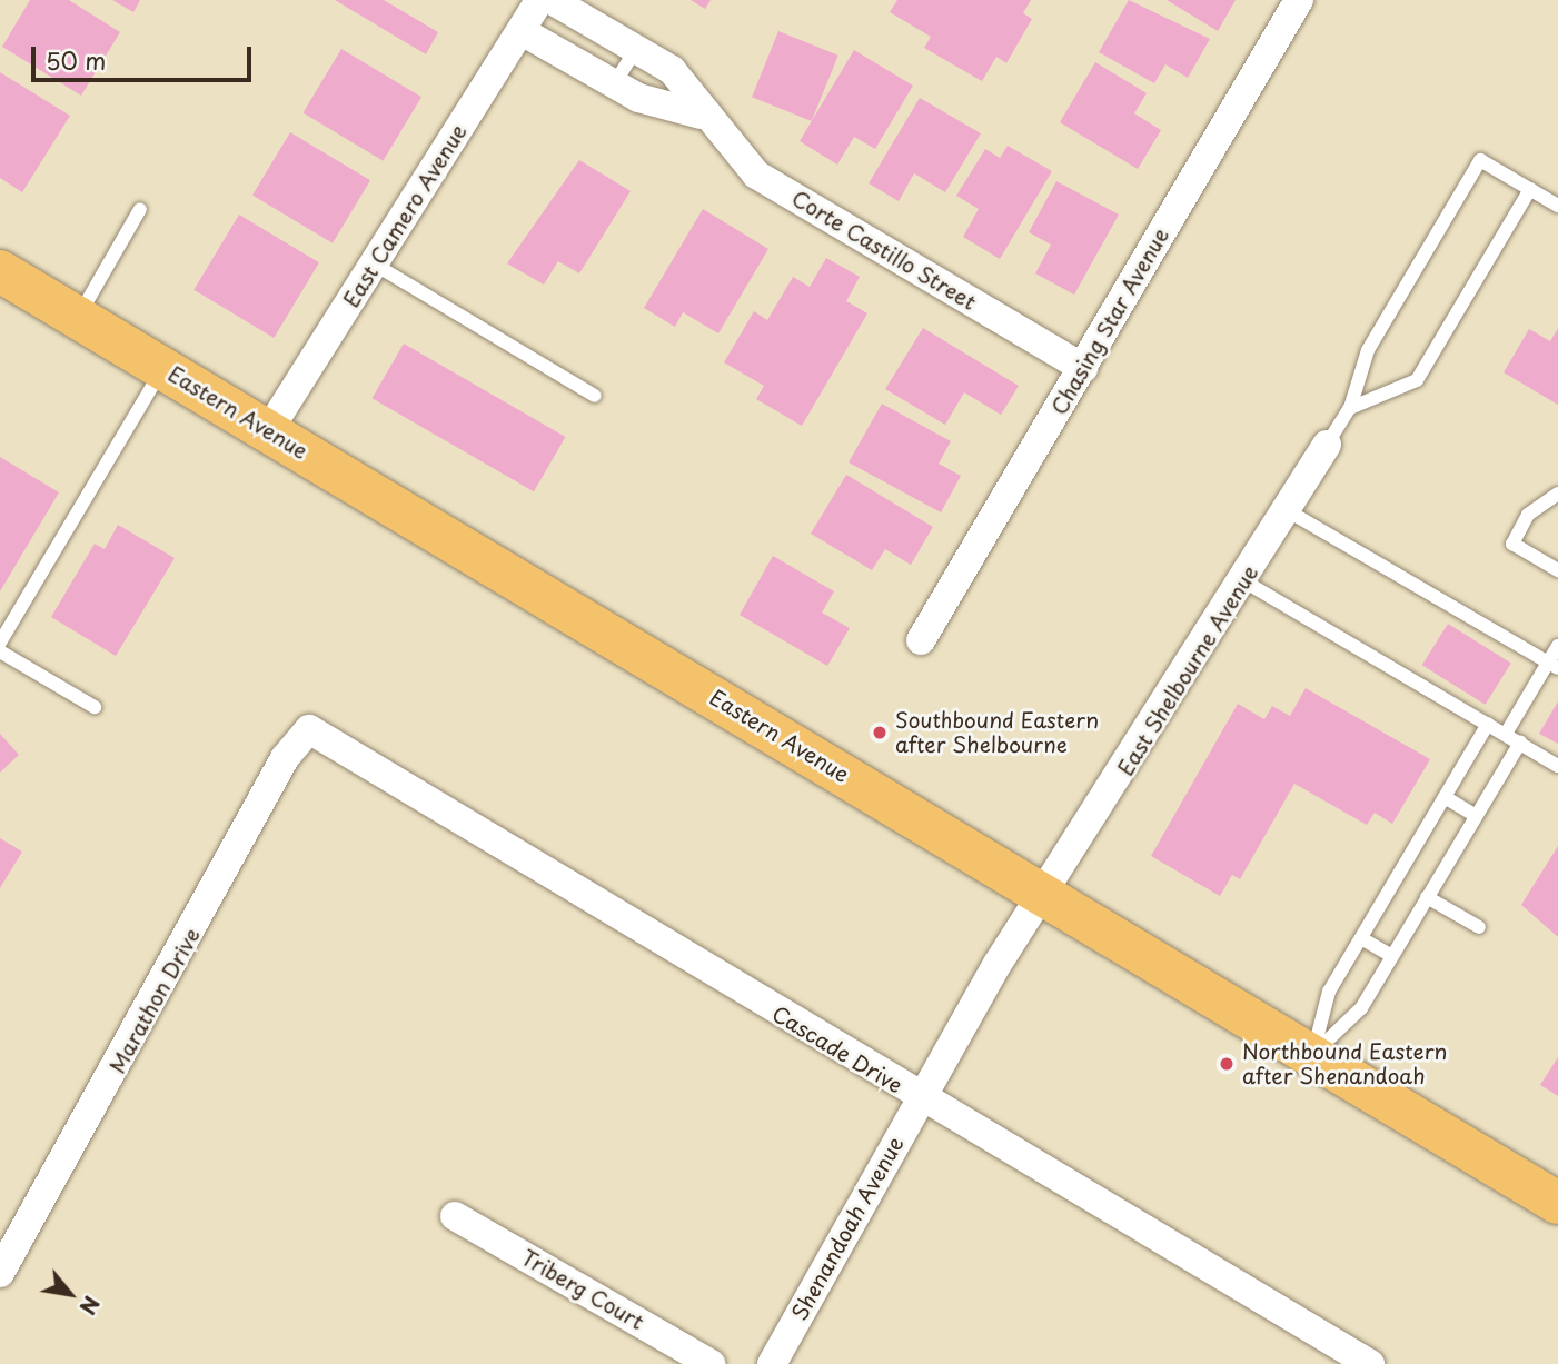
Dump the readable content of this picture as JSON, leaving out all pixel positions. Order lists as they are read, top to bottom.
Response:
{
  "streets": {
    "main road": ["Eastern Avenue"],
    "street": [
      "East Camero Avenue",
      "Corte Castillo Street",
      "Chasing Star Avenue",
      "East Shelbourne Avenue",
      "Marathon Drive",
      "Cascade Drive",
      "Shenandoah Avenue",
      "Triberg Court"
    ]
  },
  "crossings": [
    ["East Camero Avenue", "Eastern Avenue"],
    ["Corte Castillo Street", "Chasing Star Avenue"],
    ["Eastern Avenue", "East Shelbourne Avenue"],
    ["Eastern Avenue", "Shenandoah Avenue"],
    ["East Shelbourne Avenue", "Shenandoah Avenue"],
    ["Marathon Drive", "Cascade Drive"],
    ["Cascade Drive", "Shenandoah Avenue"]
  ],
  "places": ["Southbound Eastern after Shelbourne", "Northbound Eastern after Shenandoah"],
  "scale_bar": "50 m",
  "north": "bottom right"
}
